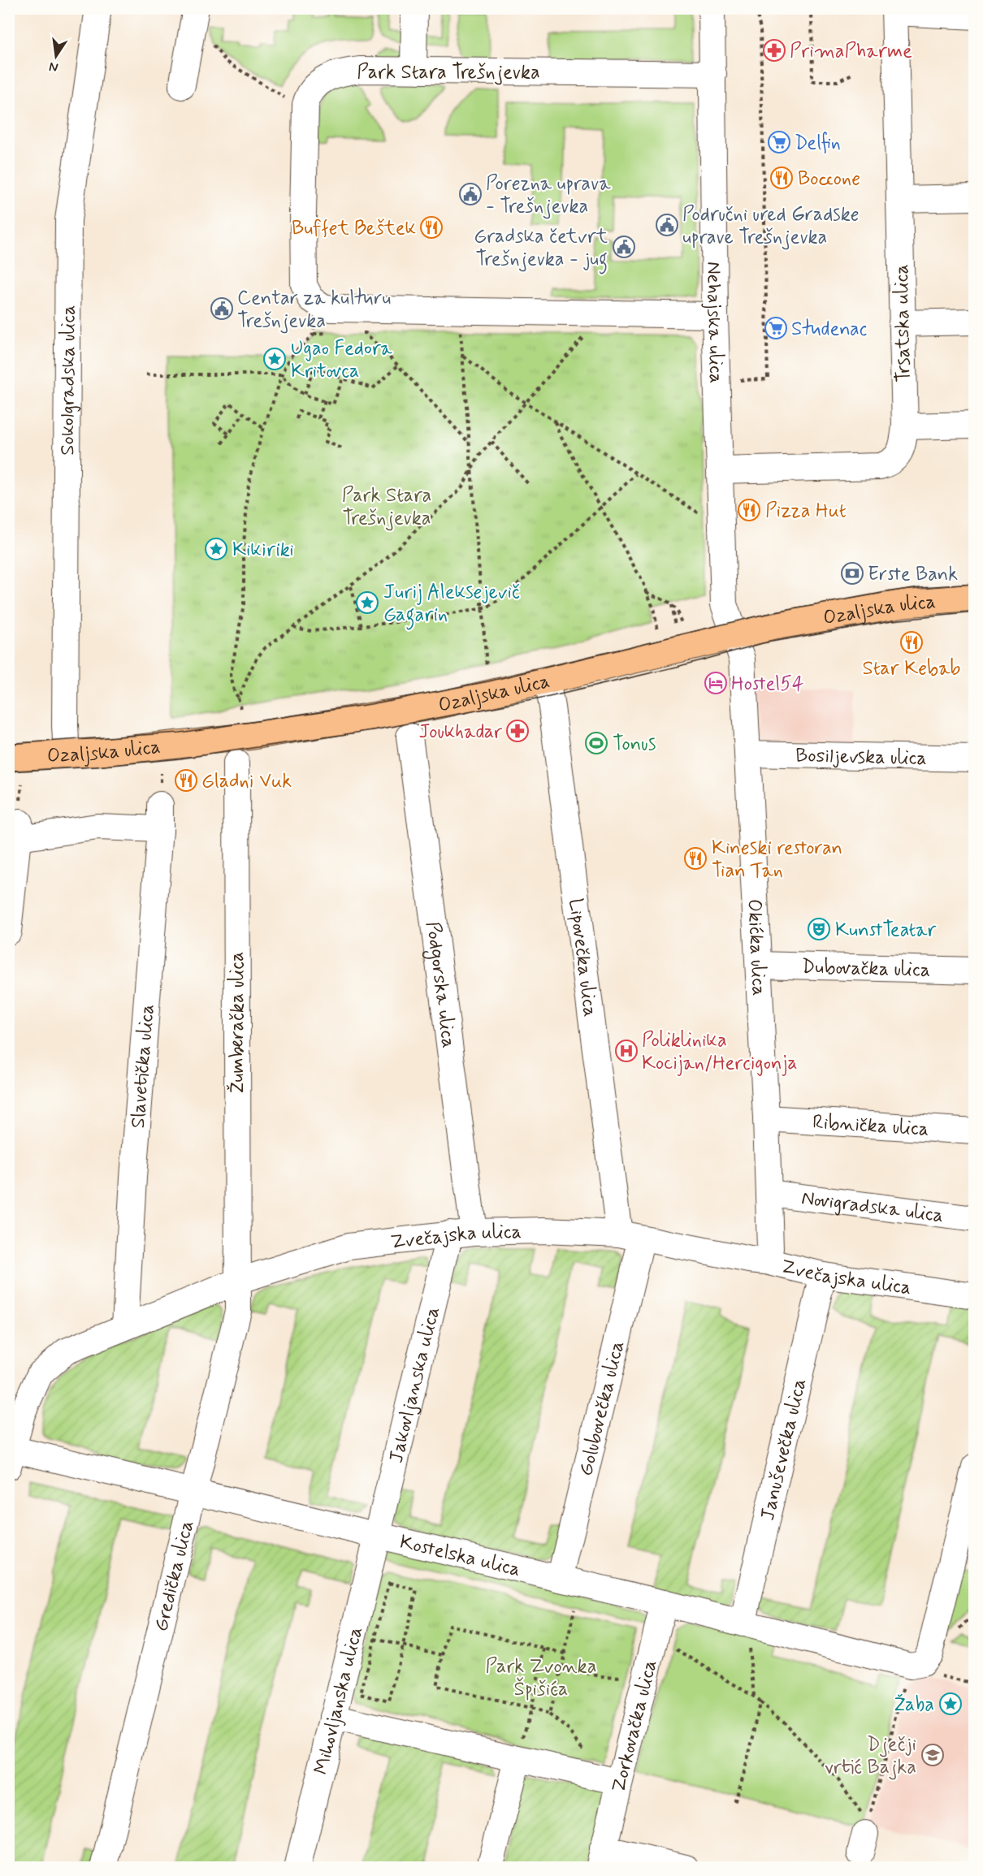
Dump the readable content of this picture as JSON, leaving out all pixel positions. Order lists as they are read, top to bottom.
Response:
{
  "streets": {
    "main road": ["Ozaljska ulica"],
    "street": [
      "Park Stara Trešnjevka",
      "Nehajska ulica",
      "Trsatska ulica",
      "Sokolgradska ulica",
      "Bosiljevska ulica",
      "Okićka ulica",
      "Lipovečka ulica",
      "Dubovačka ulica",
      "Podgorska ulica",
      "Žumberačka ulica",
      "Slavetička ulica",
      "Ribnička ulica",
      "Novigradska ulica",
      "Zvečajska ulica",
      "Jakovljanska ulica",
      "Golubovečka ulica",
      "Januševečka ulica",
      "Kostelska ulica",
      "Gredička ulica",
      "Mihovljanska ulica",
      "Zorkovačka ulica"
    ]
  },
  "crossings": [
    ["Park Stara Trešnjevka", "Nehajska ulica"],
    ["Nehajska ulica", "Trsatska ulica"],
    ["Nehajska ulica", "Ozaljska ulica"],
    ["Nehajska ulica", "Okićka ulica"],
    ["Sokolgradska ulica", "Ozaljska ulica"],
    ["Ozaljska ulica", "Okićka ulica"],
    ["Ozaljska ulica", "Lipovečka ulica"],
    ["Bosiljevska ulica", "Okićka ulica"],
    ["Okićka ulica", "Dubovačka ulica"],
    ["Okićka ulica", "Ribnička ulica"],
    ["Okićka ulica", "Novigradska ulica"],
    ["Okićka ulica", "Zvečajska ulica"],
    ["Lipovečka ulica", "Zvečajska ulica"],
    ["Lipovečka ulica", "Golubovečka ulica"],
    ["Podgorska ulica", "Zvečajska ulica"],
    ["Podgorska ulica", "Jakovljanska ulica"],
    ["Žumberačka ulica", "Zvečajska ulica"],
    ["Žumberačka ulica", "Gredička ulica"],
    ["Slavetička ulica", "Zvečajska ulica"],
    ["Zvečajska ulica", "Jakovljanska ulica"],
    ["Zvečajska ulica", "Golubovečka ulica"],
    ["Zvečajska ulica", "Januševečka ulica"],
    ["Zvečajska ulica", "Kostelska ulica"],
    ["Zvečajska ulica", "Gredička ulica"],
    ["Jakovljanska ulica", "Kostelska ulica"],
    ["Jakovljanska ulica", "Mihovljanska ulica"],
    ["Golubovečka ulica", "Kostelska ulica"],
    ["Januševečka ulica", "Kostelska ulica"],
    ["Kostelska ulica", "Gredička ulica"],
    ["Kostelska ulica", "Mihovljanska ulica"],
    ["Kostelska ulica", "Zorkovačka ulica"]
  ],
  "parks": ["Park Stara Trešnjevka", "Park Zvonka Špišića"],
  "places": {
    "pharmacy": ["PrimaPharme", "Joukhadar"],
    "supermarket": ["Delfin", "Studenac"],
    "restaurant": [
      "Boccone",
      "Buffet Beštek",
      "Pizza Hut",
      "Star Kebab",
      "Gladni Vuk",
      "Kineski restoran Tian Tan"
    ],
    "public building": [
      "Porezna uprava - Trešnjevka",
      "Područni ured Gradske uprave Trešnjevka",
      "Gradska četvrt Trešnjevka - jug",
      "Centar za kulturu Trešnjevka"
    ],
    "place": [
      "Ugao Fedora Kritovca",
      "Kikiriki",
      "Jurij Aleksejevič Gagarin",
      "Žaba"
    ],
    "bank": ["Erste Bank"],
    "hotel": ["Hostel54"],
    "sports": ["Tonus"],
    "theatre": ["KunstTeatar"],
    "hospital": ["Poliklinika Kocijan/Hercigonja"],
    "school or university": ["Dječji vrtić Bajka"]
  },
  "north": "bottom"
}
